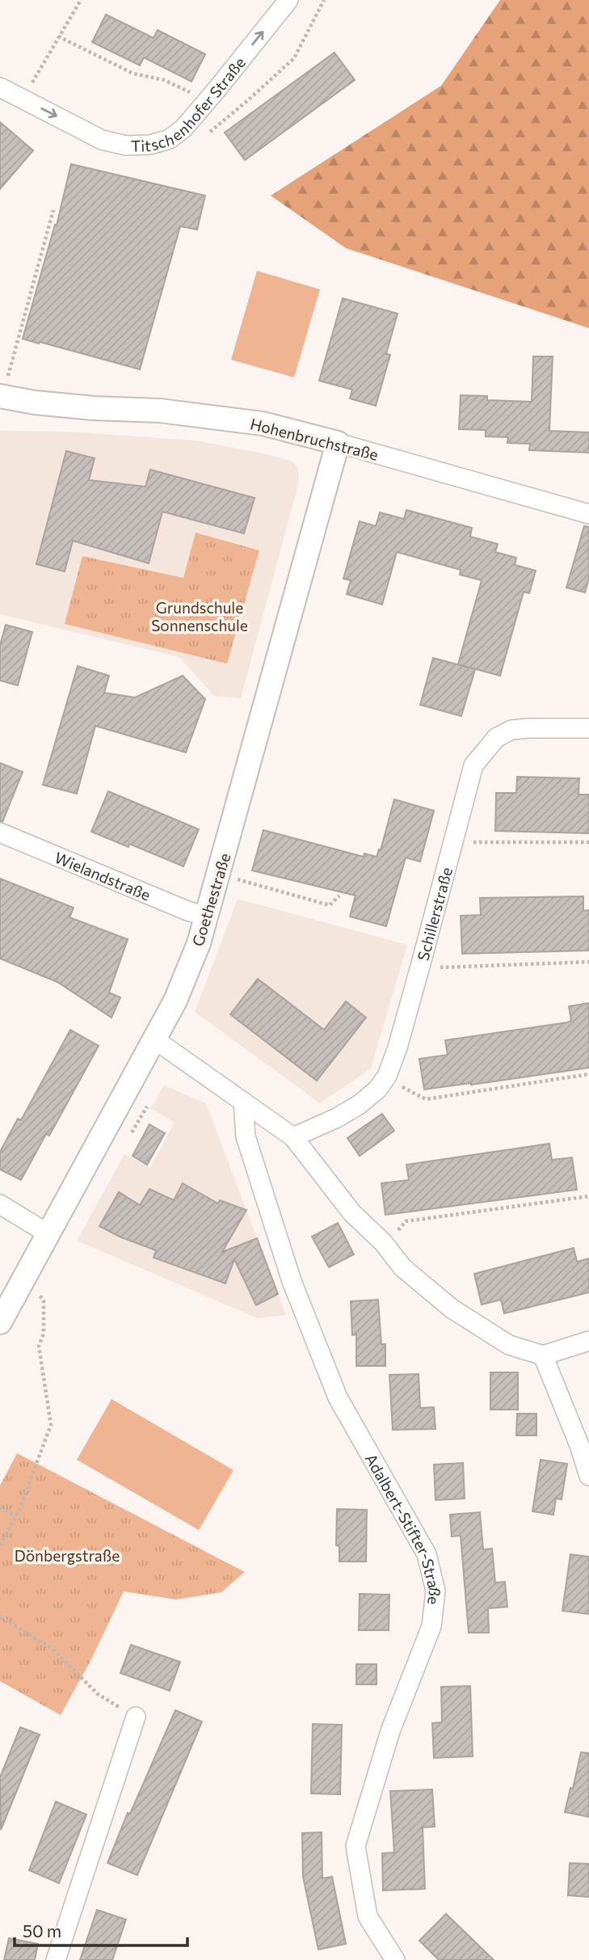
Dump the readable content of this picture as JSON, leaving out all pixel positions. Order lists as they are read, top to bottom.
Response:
{
  "streets": {
    "street": [
      "Titschenhofer Straße",
      "Hohenbruchstraße",
      "Wielandstraße",
      "Goethestraße",
      "Schillerstraße",
      "Adalbert-Stifter-Straße"
    ]
  },
  "crossings": [
    ["Hohenbruchstraße", "Goethestraße"],
    ["Wielandstraße", "Goethestraße"]
  ],
  "one_way": ["Titschenhofer Straße"],
  "parks": ["Grundschule Sonnenschule", "Dönbergstraße"],
  "scale_bar": "50 m"
}
